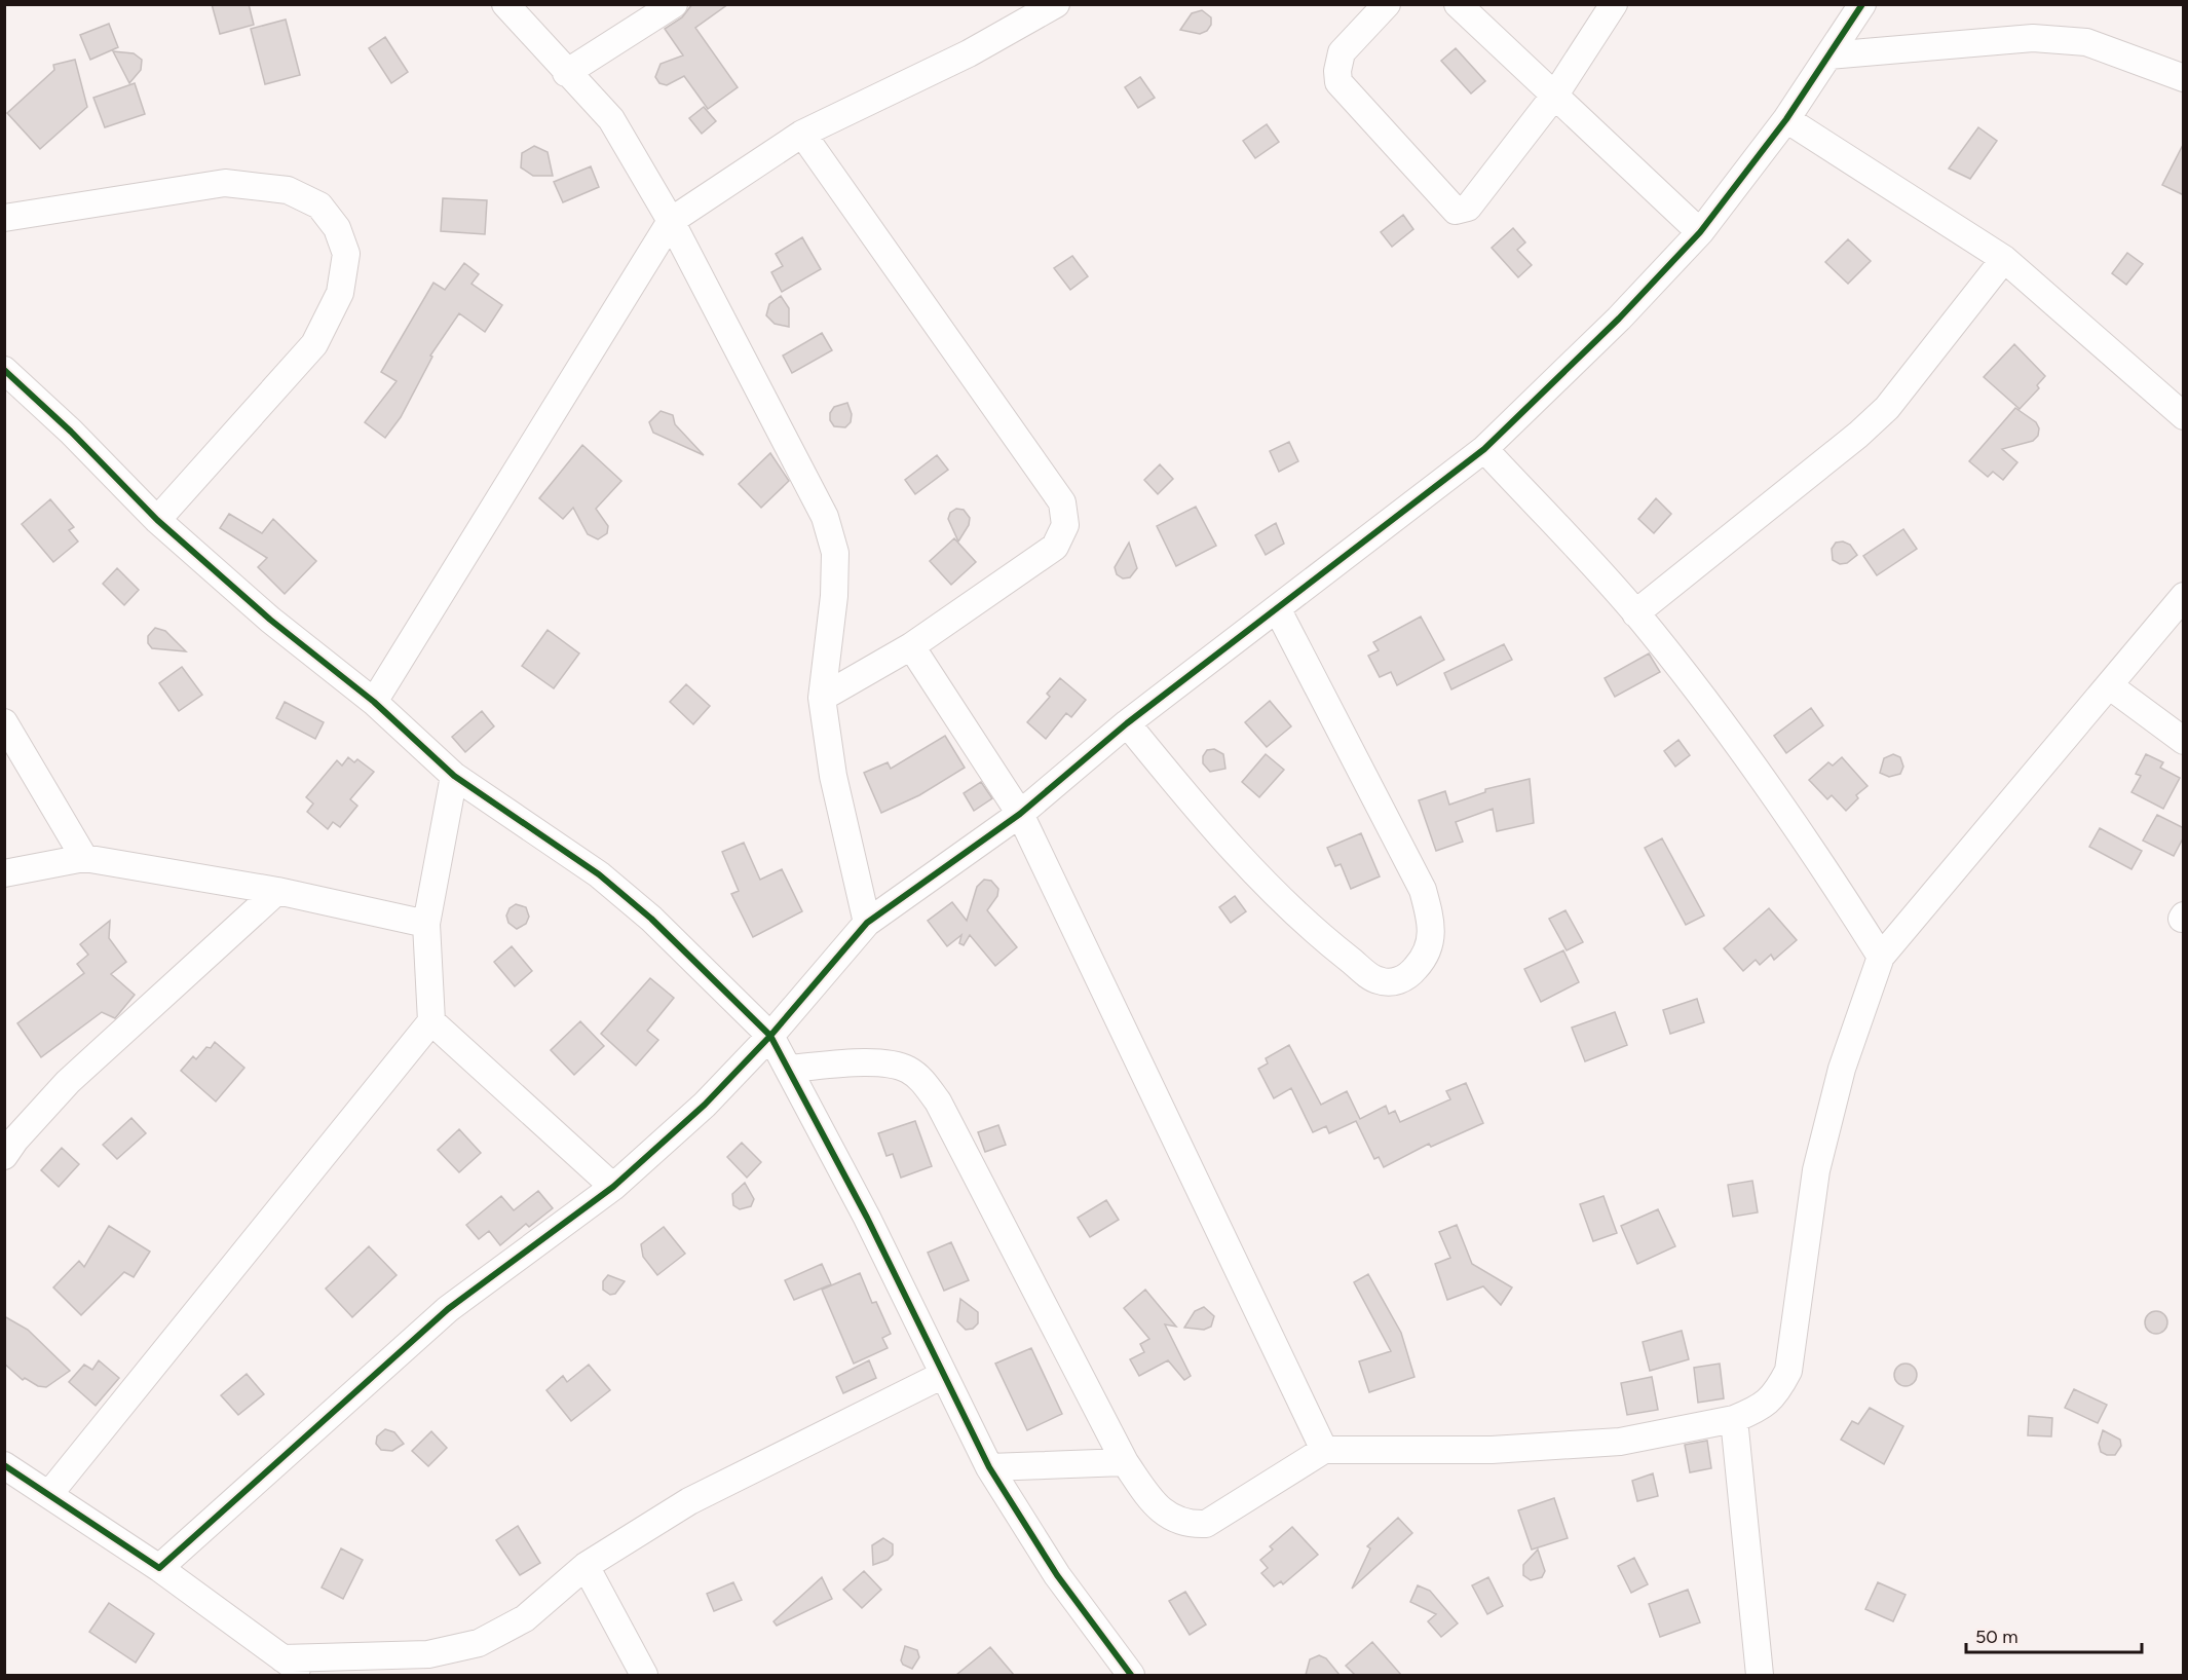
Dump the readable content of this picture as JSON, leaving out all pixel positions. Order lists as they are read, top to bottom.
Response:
{
  "scale_bar": "50 m"
}
